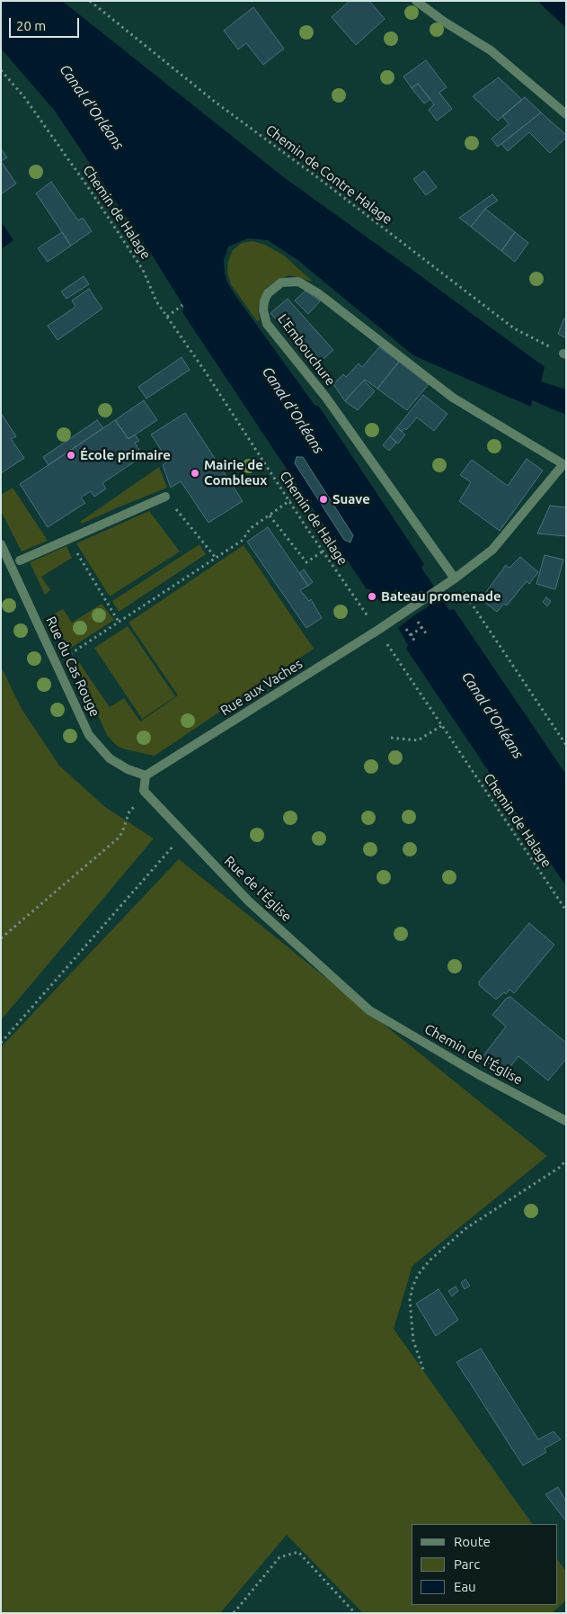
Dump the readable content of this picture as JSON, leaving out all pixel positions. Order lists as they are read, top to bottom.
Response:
{
  "streets": {
    "street": [
      "L'Embouchure",
      "Rue du Cas Rouge",
      "Rue aux Vaches",
      "Rue de l'Église",
      "Chemin de l'Église"
    ],
    "path": ["Chemin de Contre Halage", "Chemin de Halage"]
  },
  "crossings": [
    ["Chemin de Halage", "Rue aux Vaches"],
    ["L'Embouchure", "Rue aux Vaches"],
    ["Rue du Cas Rouge", "Rue aux Vaches"],
    ["Rue de l'Église", "Chemin de l'Église"]
  ],
  "water": ["Canal d'Orléans"],
  "places": [
    "École primaire",
    "Mairie de Combleux",
    "Suave",
    "Bateau promenade"
  ],
  "legend": ["Route", "Parc", "Eau"],
  "scale_bar": "20 m"
}
